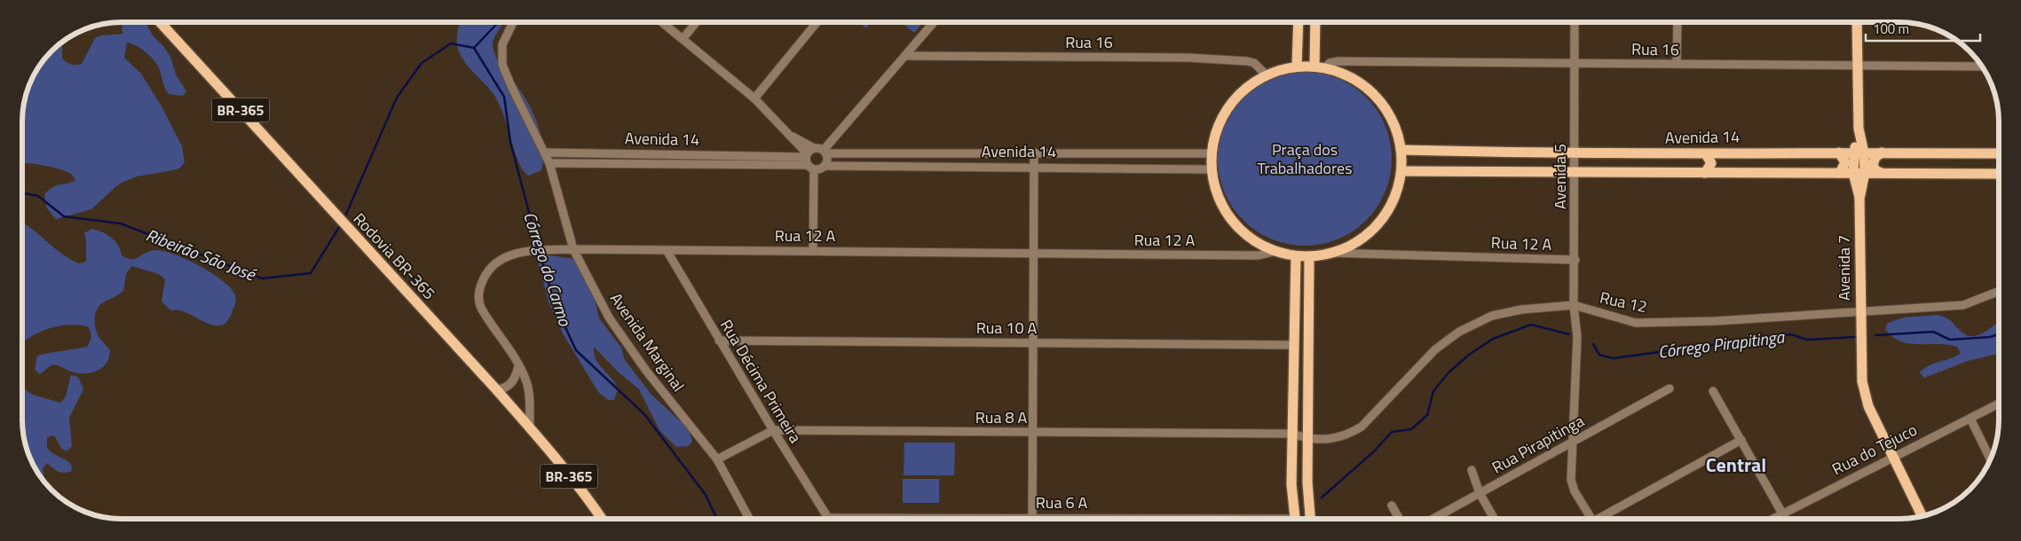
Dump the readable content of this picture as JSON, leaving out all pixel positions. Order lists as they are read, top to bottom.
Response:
{
  "streets": {
    "main road": [
      "BR-365",
      "Avenida 14",
      "Rodovia BR-365",
      "Avenida 7"
    ],
    "street": [
      "Rua 16",
      "Avenida 5",
      "Rua 12 A",
      "Rua 12",
      "Rua 10 A",
      "Avenida Marginal",
      "Rua Décima Primeira",
      "Rua 8 A",
      "Rua Pirapitinga",
      "Rua do Tejuco",
      "Rua 6 A"
    ]
  },
  "crossings": [
    ["Rua 16", "Avenida 5"],
    ["Rua 16", "Avenida 7"],
    ["Avenida 14", "Avenida 5"],
    ["Avenida 14", "Avenida 7"],
    ["Avenida 14", "Avenida Marginal"],
    ["Avenida 5", "Rua 12 A"],
    ["Avenida 5", "Rua 12"],
    ["Avenida 5", "Rua Pirapitinga"],
    ["Rua 12 A", "Rodovia BR-365"],
    ["Rua 12 A", "Avenida Marginal"],
    ["Rua 12 A", "Rua Décima Primeira"],
    ["Avenida 7", "Rua 12"],
    ["Avenida 7", "Rua do Tejuco"],
    ["Rua 12", "Rua 8 A"],
    ["Rua 10 A", "Rua Décima Primeira"],
    ["Avenida Marginal", "Rua 8 A"],
    ["Rua Décima Primeira", "Rua 8 A"],
    ["Rua Décima Primeira", "Rua 6 A"]
  ],
  "districts": ["Central"],
  "water": ["Ribeirão São José", "Córrego do Carmo", "Córrego Pirapitinga"],
  "parks": ["Praça dos Trabalhadores"],
  "scale_bar": "100 m"
}
